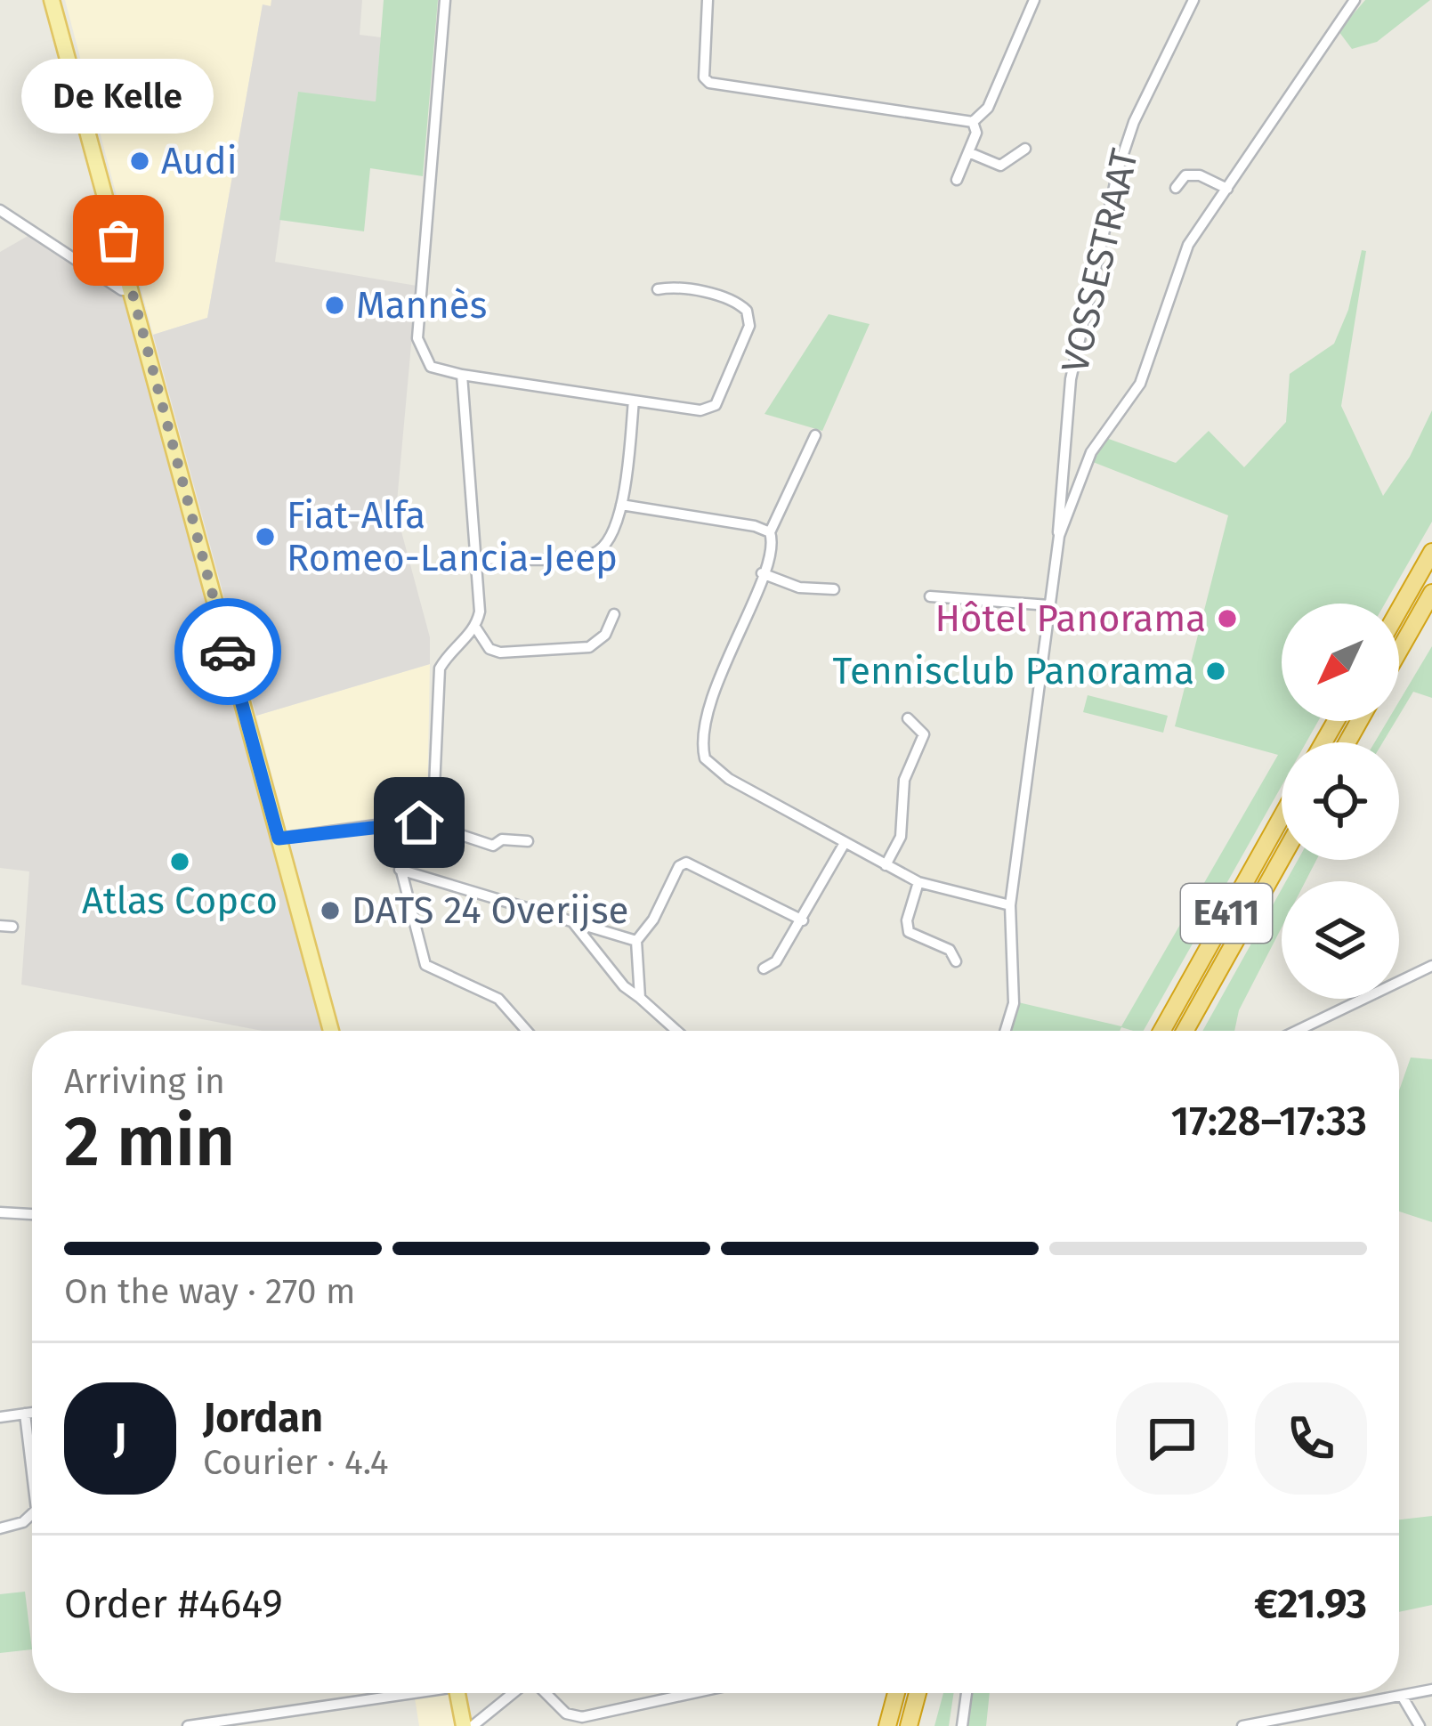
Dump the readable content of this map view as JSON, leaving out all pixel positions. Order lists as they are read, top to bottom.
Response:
{
  "streets": {
    "highway": ["E411"],
    "street": ["VOSSESTRAAT"]
  },
  "places": [
    "Audi",
    "De Kelle",
    "Mannès",
    "Fiat-Alfa Romeo-Lancia-Jeep",
    "Hôtel Panorama",
    "Tennisclub Panorama",
    "Atlas Copco",
    "DATS 24 Overijse"
  ],
  "north": "bottom left",
  "page": {
    "bubble": "De Kelle",
    "heading": ["2 min", "Arriving in", "17:28–17:33"],
    "panel": [
      "Jordan",
      "Courier · 4.4",
      "Order #4649",
      "€21.93"
    ],
    "bar": "On the way · 270 m",
    "round": "J"
  }
}
